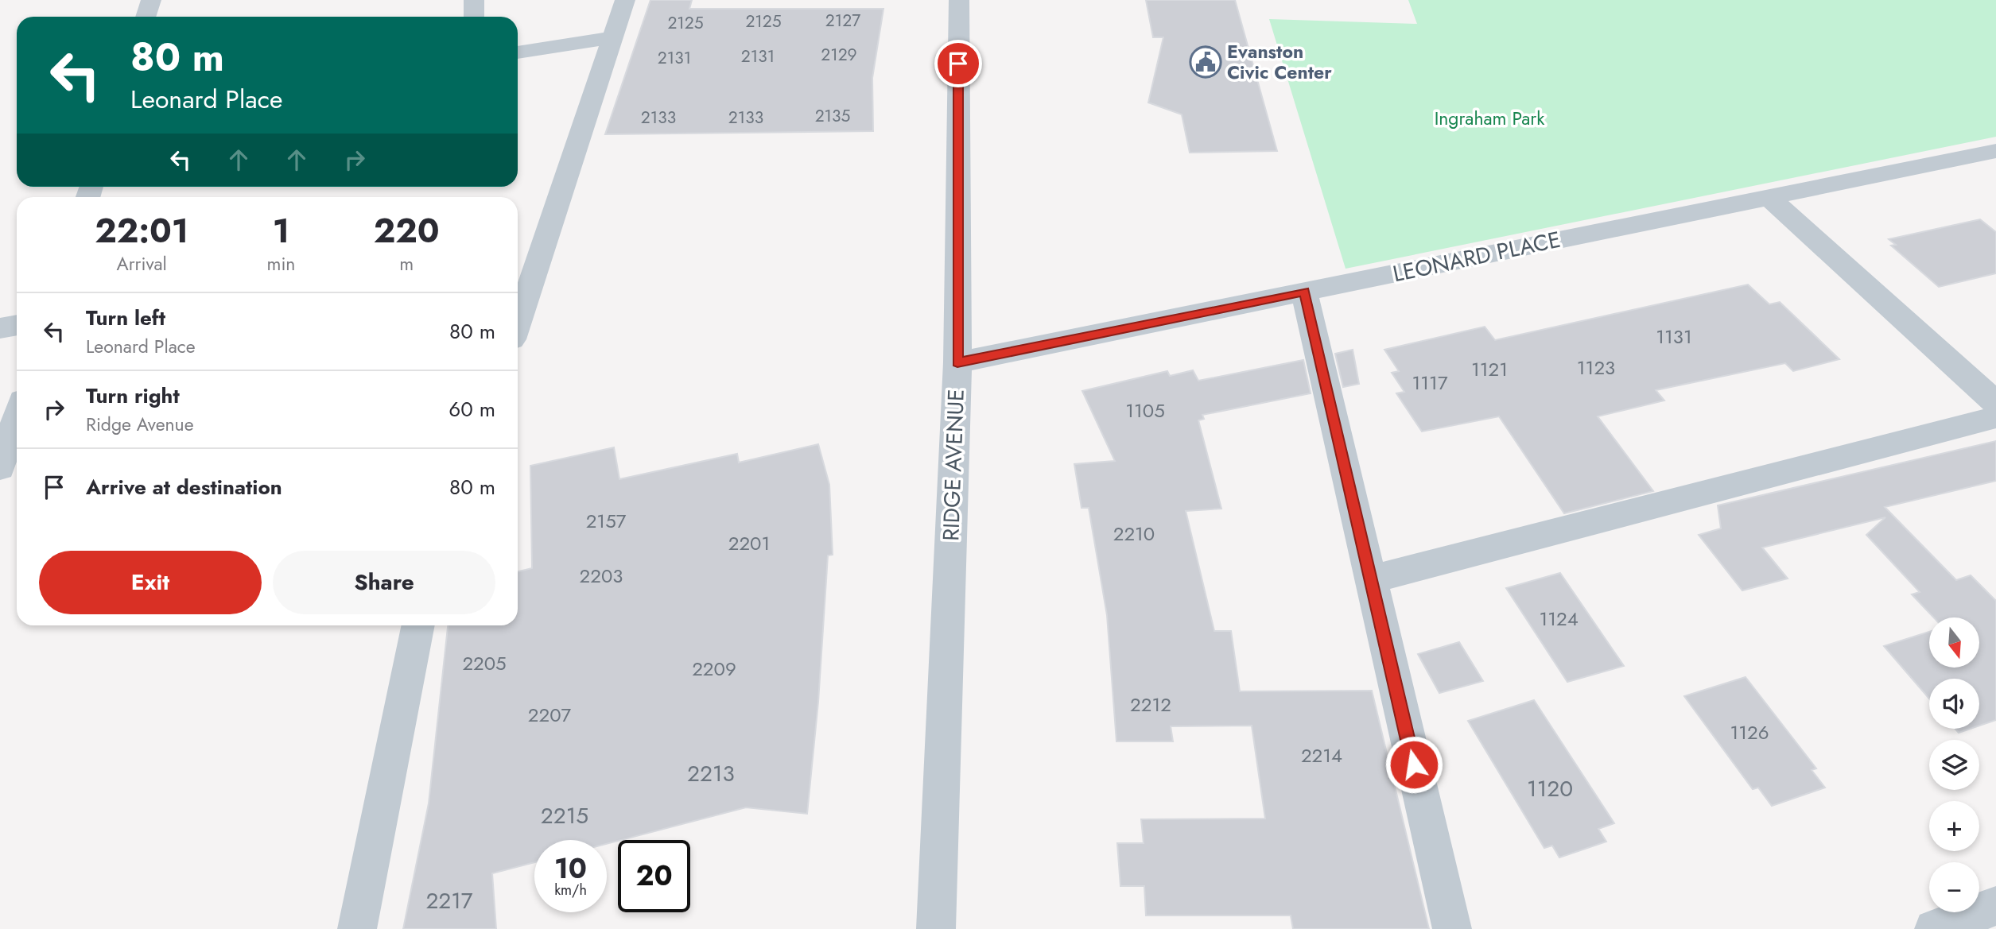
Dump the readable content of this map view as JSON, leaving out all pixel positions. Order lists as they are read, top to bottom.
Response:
{
  "streets": {
    "street": ["LEONARD PLACE", "RIDGE AVENUE"]
  },
  "crossings": [
    ["LEONARD PLACE", "RIDGE AVENUE"]
  ],
  "parks": ["Ingraham Park"],
  "places": {
    "public building": ["Evanston Civic Center"]
  },
  "house_numbers": [
    "2127",
    "2125",
    "2125",
    "2129",
    "2131",
    "2131",
    "2135",
    "2133",
    "2133",
    "1131",
    "1123",
    "1121",
    "1117",
    "1105",
    "2157",
    "2210",
    "2201",
    "2203",
    "1124",
    "2205",
    "2209",
    "2212",
    "2207",
    "1126",
    "2214",
    "2213",
    "1120",
    "2215",
    "2217"
  ],
  "north": "bottom",
  "page": {
    "turn": ["80 m", "Leonard Place"],
    "eta": [
      "22:01",
      "Arrival",
      "1",
      "min",
      "220",
      "m"
    ],
    "list": [
      {
        "name": "Turn left",
        "note": "Leonard Place",
        "value": "80 m"
      },
      {
        "name": "Turn right",
        "note": "Ridge Avenue",
        "value": "60 m"
      },
      {
        "name": "Arrive at destination",
        "value": "80 m"
      }
    ],
    "buttons": ["Exit", "Share"],
    "map_buttons": ["+", "−"],
    "speed": "10 km/h",
    "limit": "20"
  }
}
